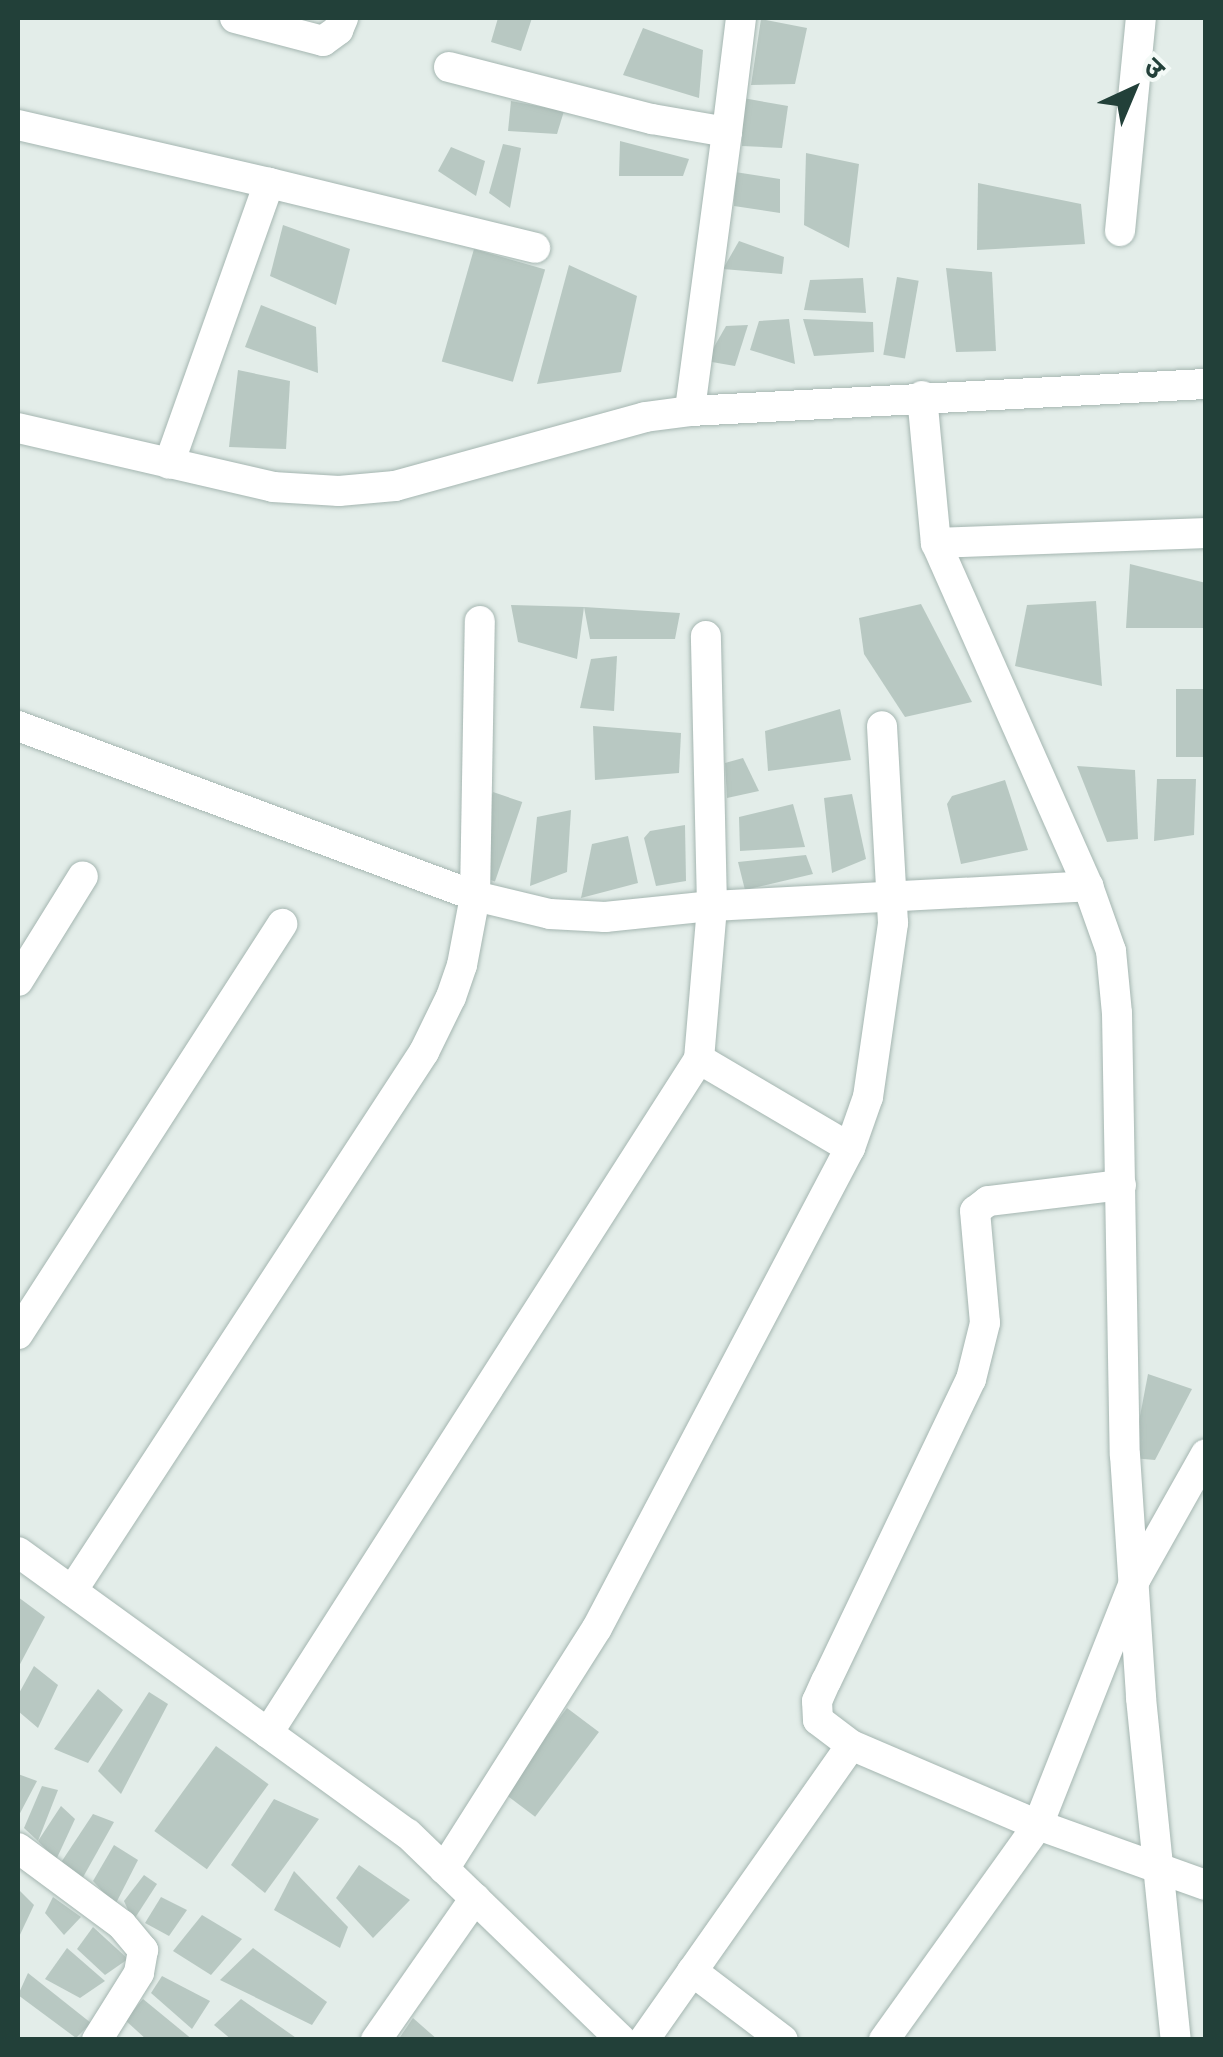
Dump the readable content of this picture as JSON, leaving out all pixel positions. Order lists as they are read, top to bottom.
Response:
{
  "north": "top right"
}
